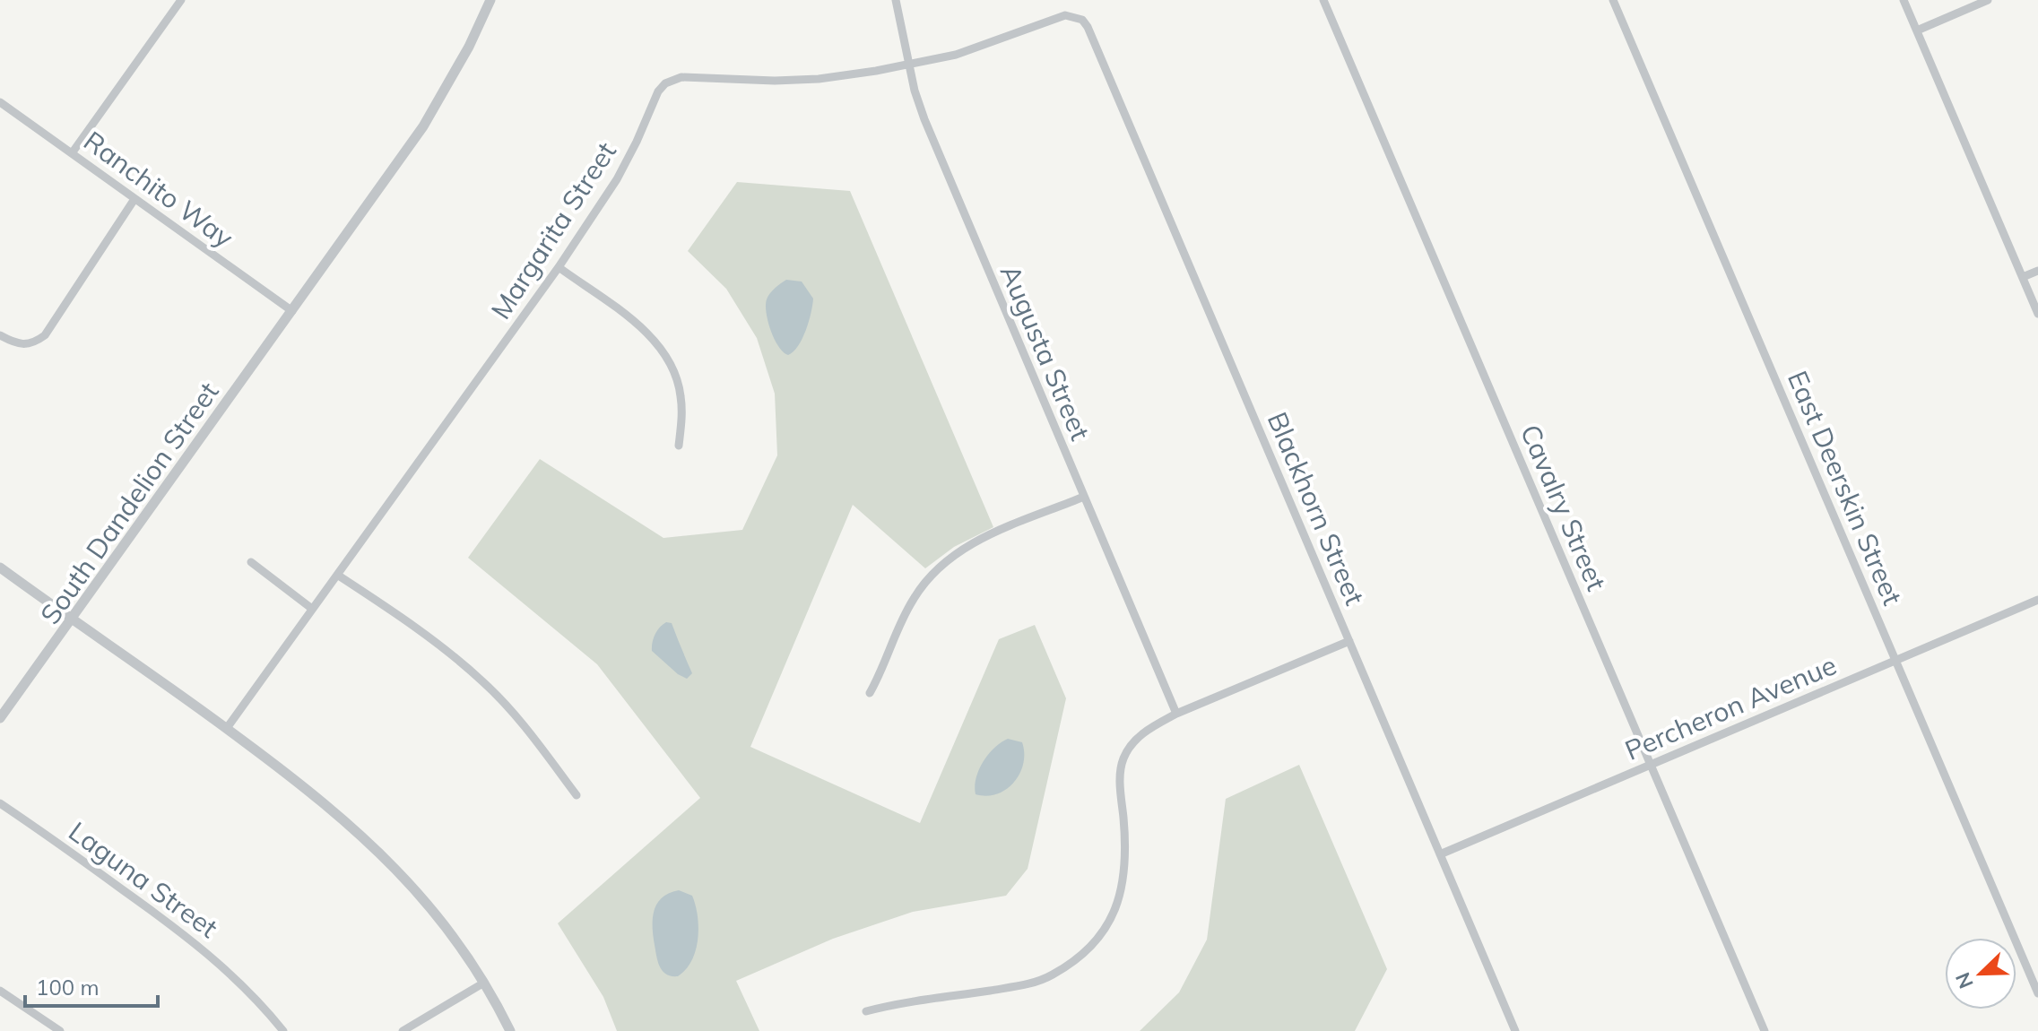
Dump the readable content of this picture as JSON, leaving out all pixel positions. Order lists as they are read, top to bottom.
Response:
{
  "streets": {
    "street": [
      "Ranchito Way",
      "Margarita Street",
      "Augusta Street",
      "East Deerskin Street",
      "South Dandelion Street",
      "Cavalry Street",
      "Blackhorn Street",
      "Percheron Avenue",
      "Laguna Street"
    ]
  },
  "crossings": [
    ["Ranchito Way", "South Dandelion Street"],
    ["Margarita Street", "Augusta Street"],
    ["Margarita Street", "Blackhorn Street"],
    ["East Deerskin Street", "Percheron Avenue"],
    ["Cavalry Street", "Percheron Avenue"],
    ["Blackhorn Street", "Percheron Avenue"]
  ],
  "scale_bar": "100 m",
  "north": "bottom left"
}
